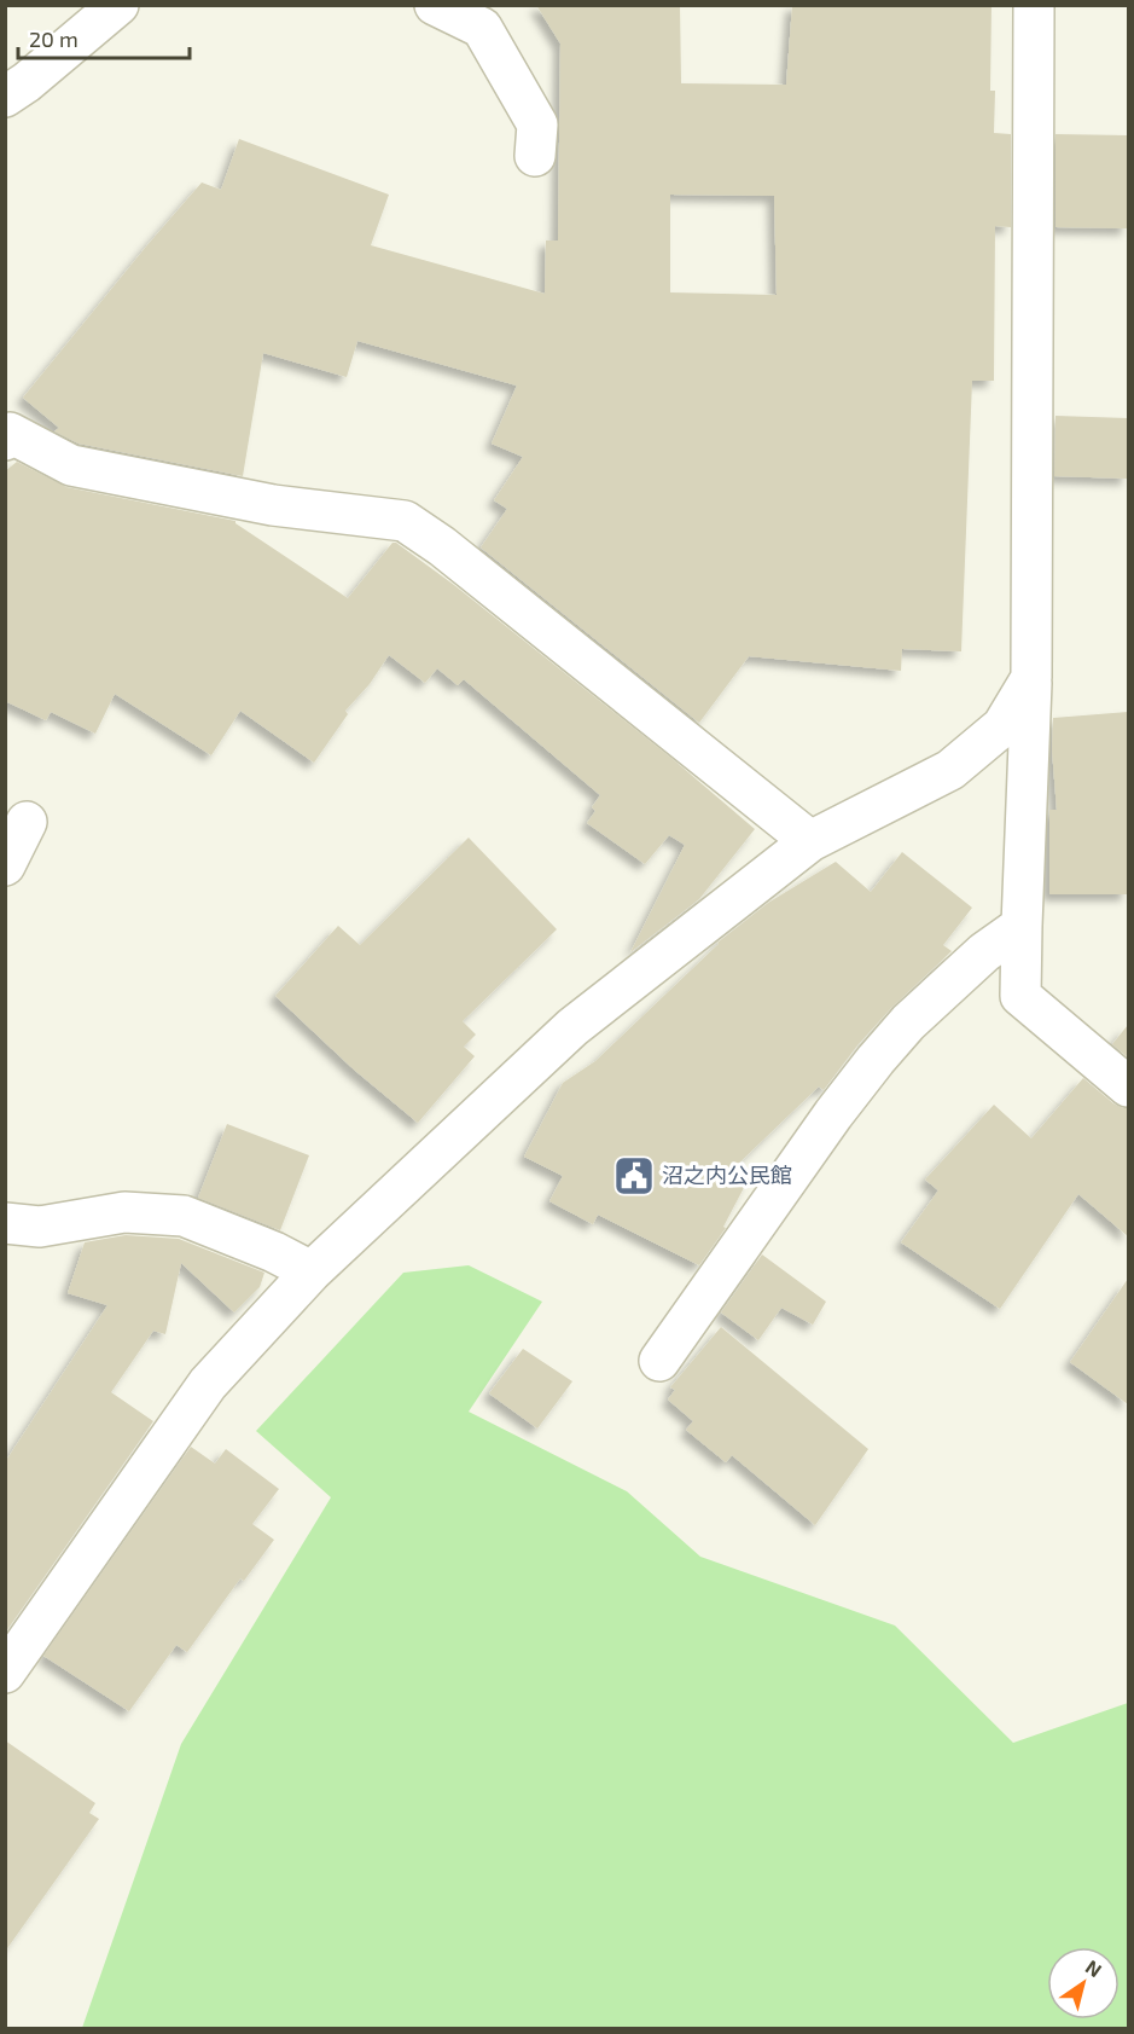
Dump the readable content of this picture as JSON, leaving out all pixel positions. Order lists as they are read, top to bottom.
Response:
{
  "places": {
    "public building": ["沼之内公民館"]
  },
  "scale_bar": "20 m",
  "north": "top right"
}
